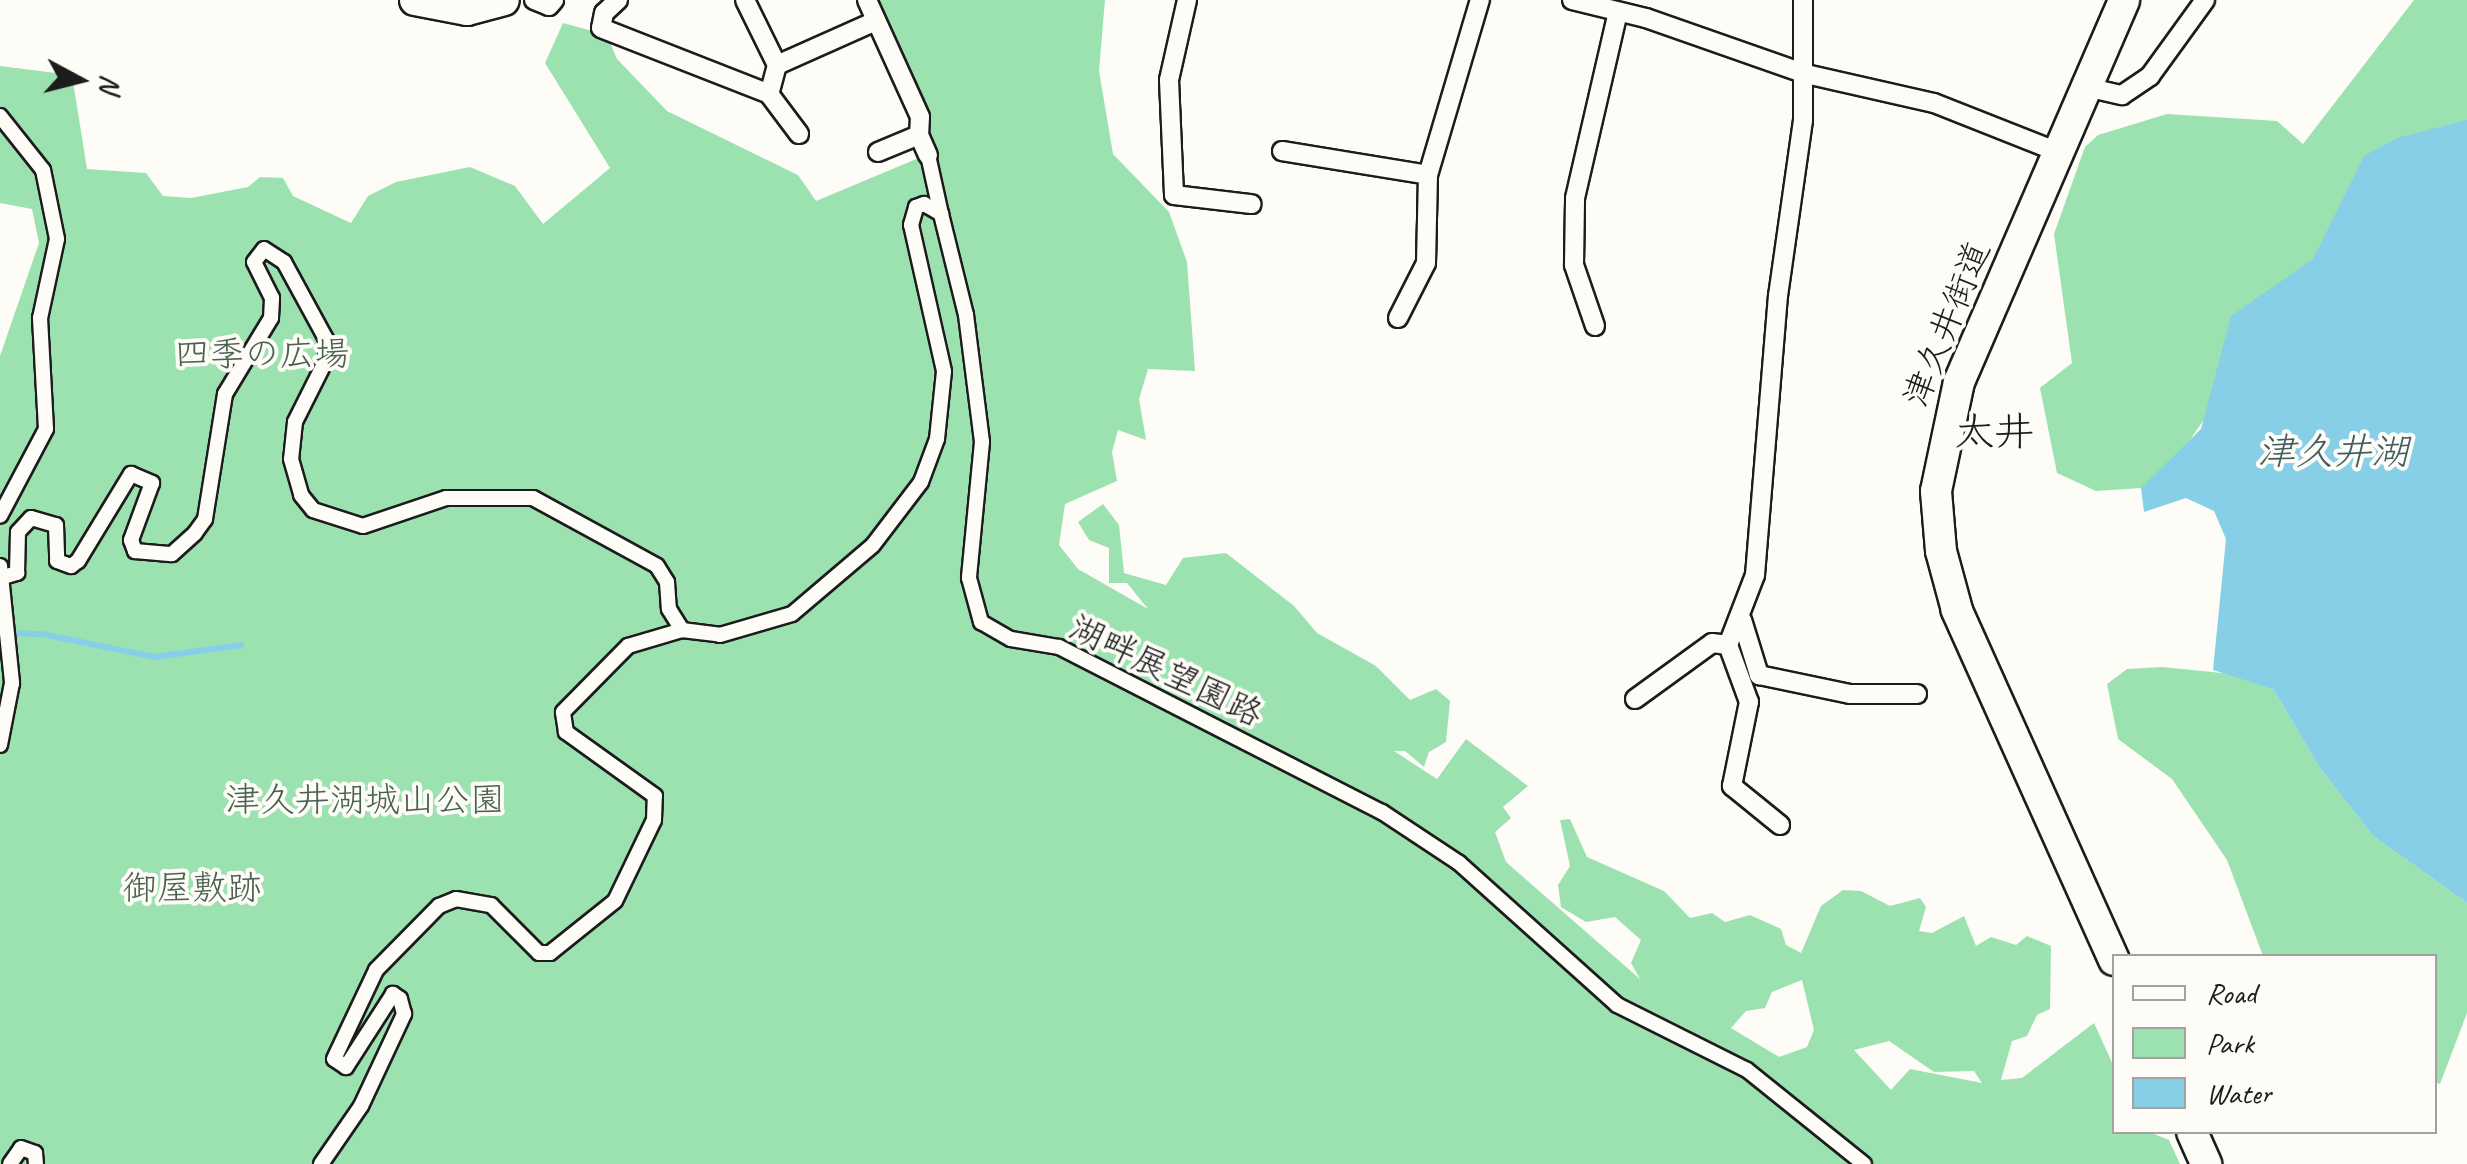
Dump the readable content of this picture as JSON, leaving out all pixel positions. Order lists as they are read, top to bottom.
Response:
{
  "streets": {
    "main road": ["津久井街道"],
    "street": ["湖畔展望園路"]
  },
  "districts": ["太井"],
  "water": ["津久井湖"],
  "parks": ["四季の広場", "津久井湖城山公園", "御屋敷跡"],
  "legend": ["Road", "Park", "Water"],
  "north": "right"
}
